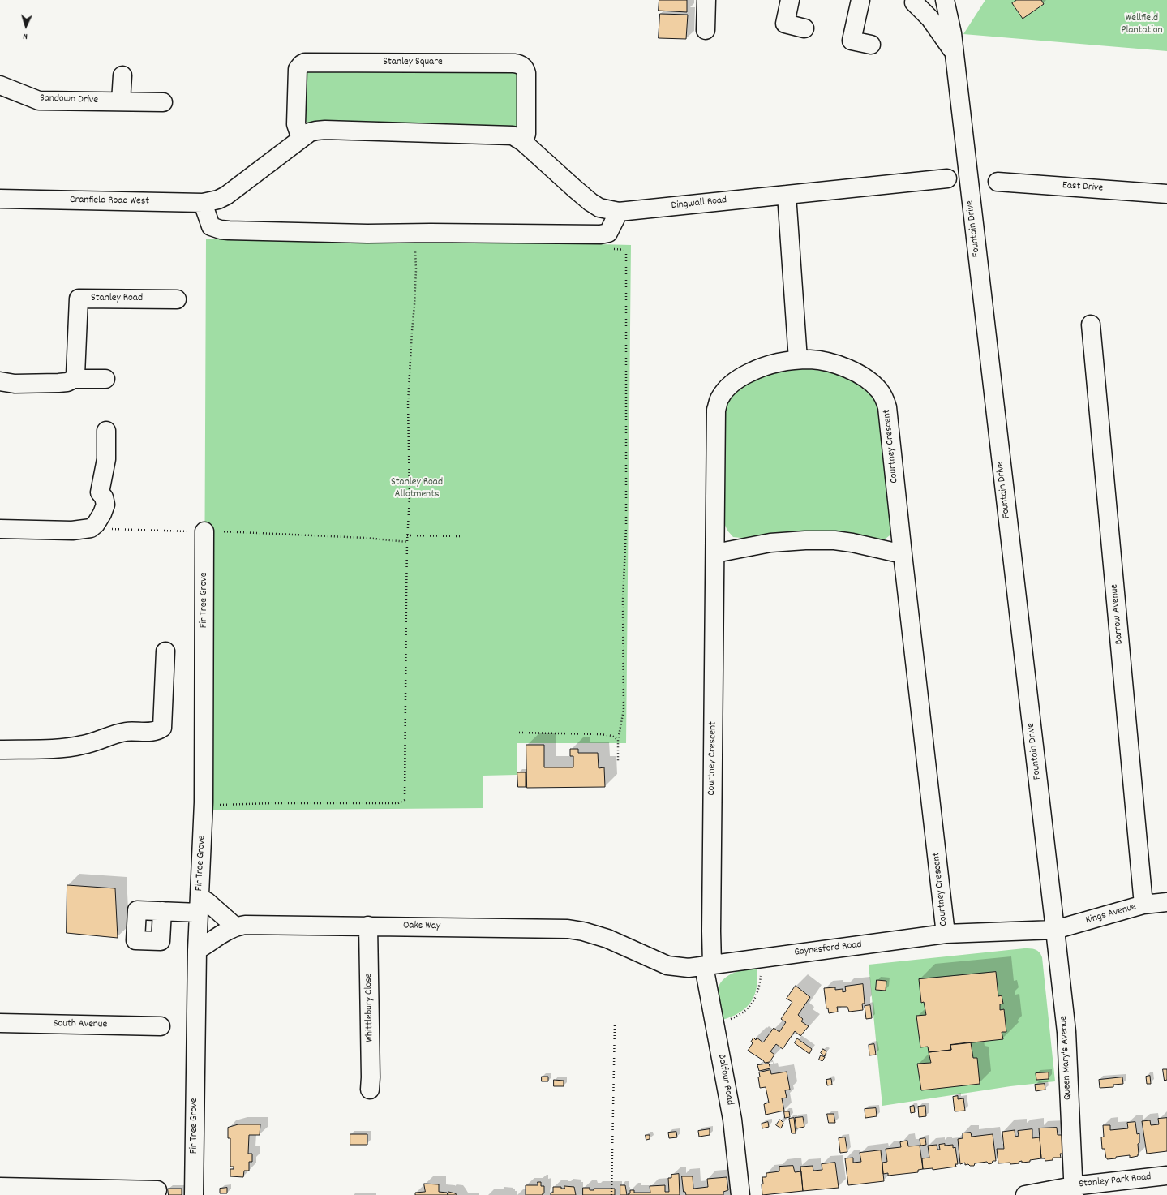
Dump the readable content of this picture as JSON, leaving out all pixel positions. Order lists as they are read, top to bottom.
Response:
{
  "streets": {
    "street": [
      "Stanley Square",
      "Sandown Drive",
      "East Drive",
      "Cranfield Road West",
      "Dingwall Road",
      "Fountain Drive",
      "Stanley Road",
      "Courtney Crescent",
      "Fir Tree Grove",
      "Barrow Avenue",
      "Kings Avenue",
      "Oaks Way",
      "Gaynesford Road",
      "Whittlebury Close",
      "South Avenue",
      "Queen Mary's Avenue",
      "Balfour Road",
      "Stanley Park Road"
    ]
  },
  "crossings": [
    ["Fountain Drive", "Kings Avenue"],
    ["Fountain Drive", "Gaynesford Road"],
    ["Fountain Drive", "Queen Mary's Avenue"],
    ["Courtney Crescent", "Gaynesford Road"],
    ["Courtney Crescent", "Balfour Road"],
    ["Fir Tree Grove", "Oaks Way"],
    ["Barrow Avenue", "Kings Avenue"],
    ["Kings Avenue", "Gaynesford Road"],
    ["Kings Avenue", "Queen Mary's Avenue"],
    ["Oaks Way", "Gaynesford Road"],
    ["Oaks Way", "Whittlebury Close"],
    ["Gaynesford Road", "Queen Mary's Avenue"],
    ["Gaynesford Road", "Balfour Road"],
    ["Queen Mary's Avenue", "Stanley Park Road"]
  ],
  "parks": ["Wellfield Plantation", "Stanley Road Allotments"],
  "north": "bottom"
}
